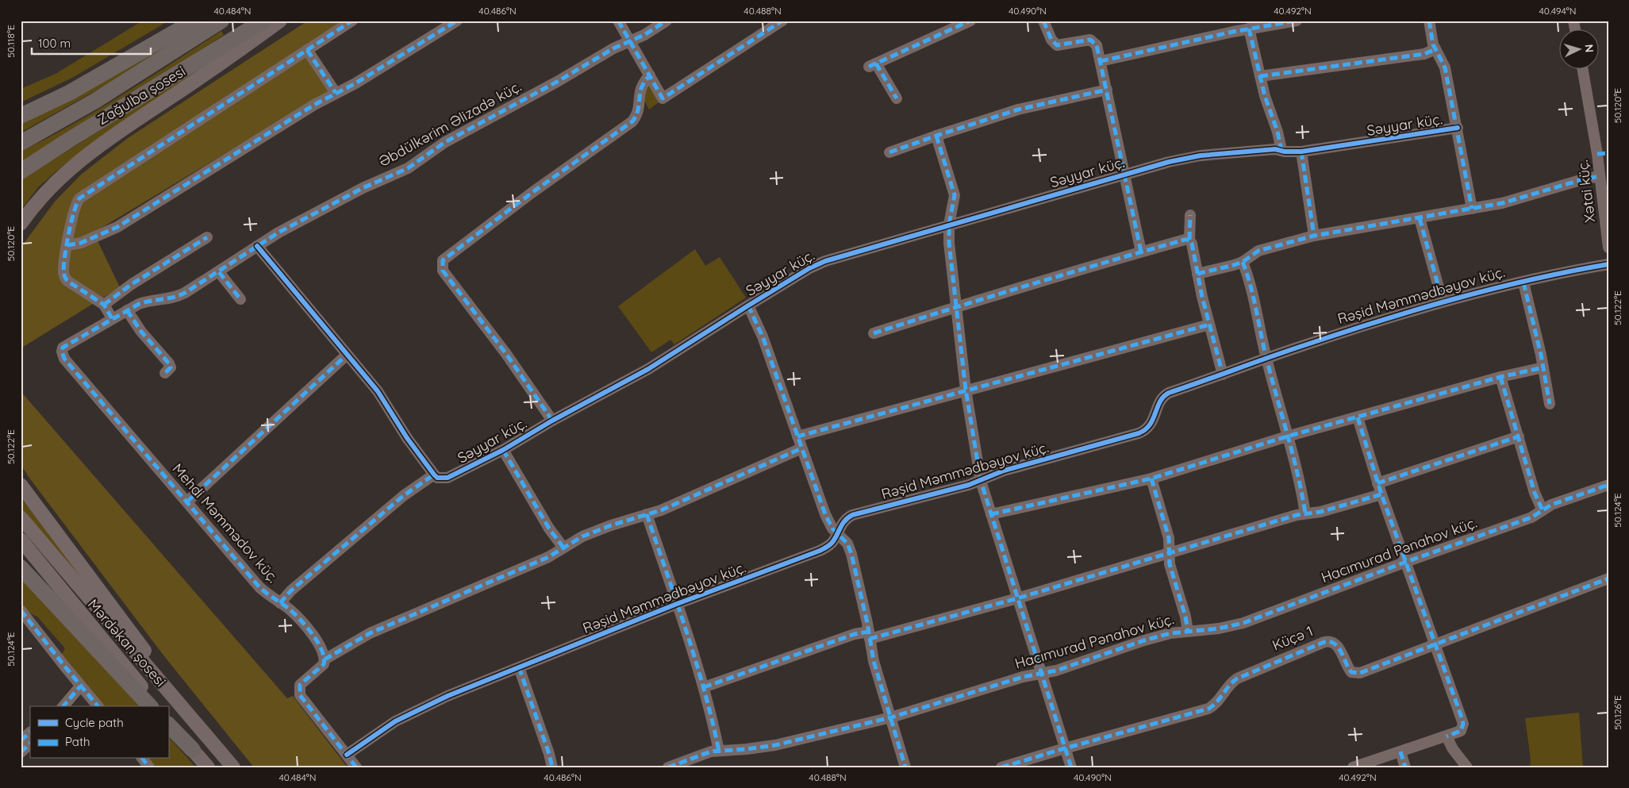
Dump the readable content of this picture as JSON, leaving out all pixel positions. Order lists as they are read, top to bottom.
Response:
{
  "streets": {
    "highway": ["Zağulba şosesi"],
    "main road": ["Mərdəkan şosesi"],
    "street": [
      "Əbdülkərim Əlizadə küç.",
      "Səyyar küç.",
      "Xətai küç.",
      "Rəşid Məmmədbəyov küç.",
      "Mehdi Məmmədov küç.",
      "Hacımurad Pənahov küç.",
      "Küçə 1"
    ]
  },
  "crossings": [
    ["Əbdülkərim Əlizadə küç.", "Mehdi Məmmədov küç."]
  ],
  "legend": ["Cycle path", "Path"],
  "scale_bar": "100 m",
  "north": "right",
  "coordinates": [
    "40.484°N",
    "40.486°N",
    "40.488°N",
    "40.490°N",
    "40.492°N",
    "40.494°N",
    "50.118°E",
    "50.120°E",
    "50.122°E",
    "50.124°E",
    "50.126°E"
  ]
}
